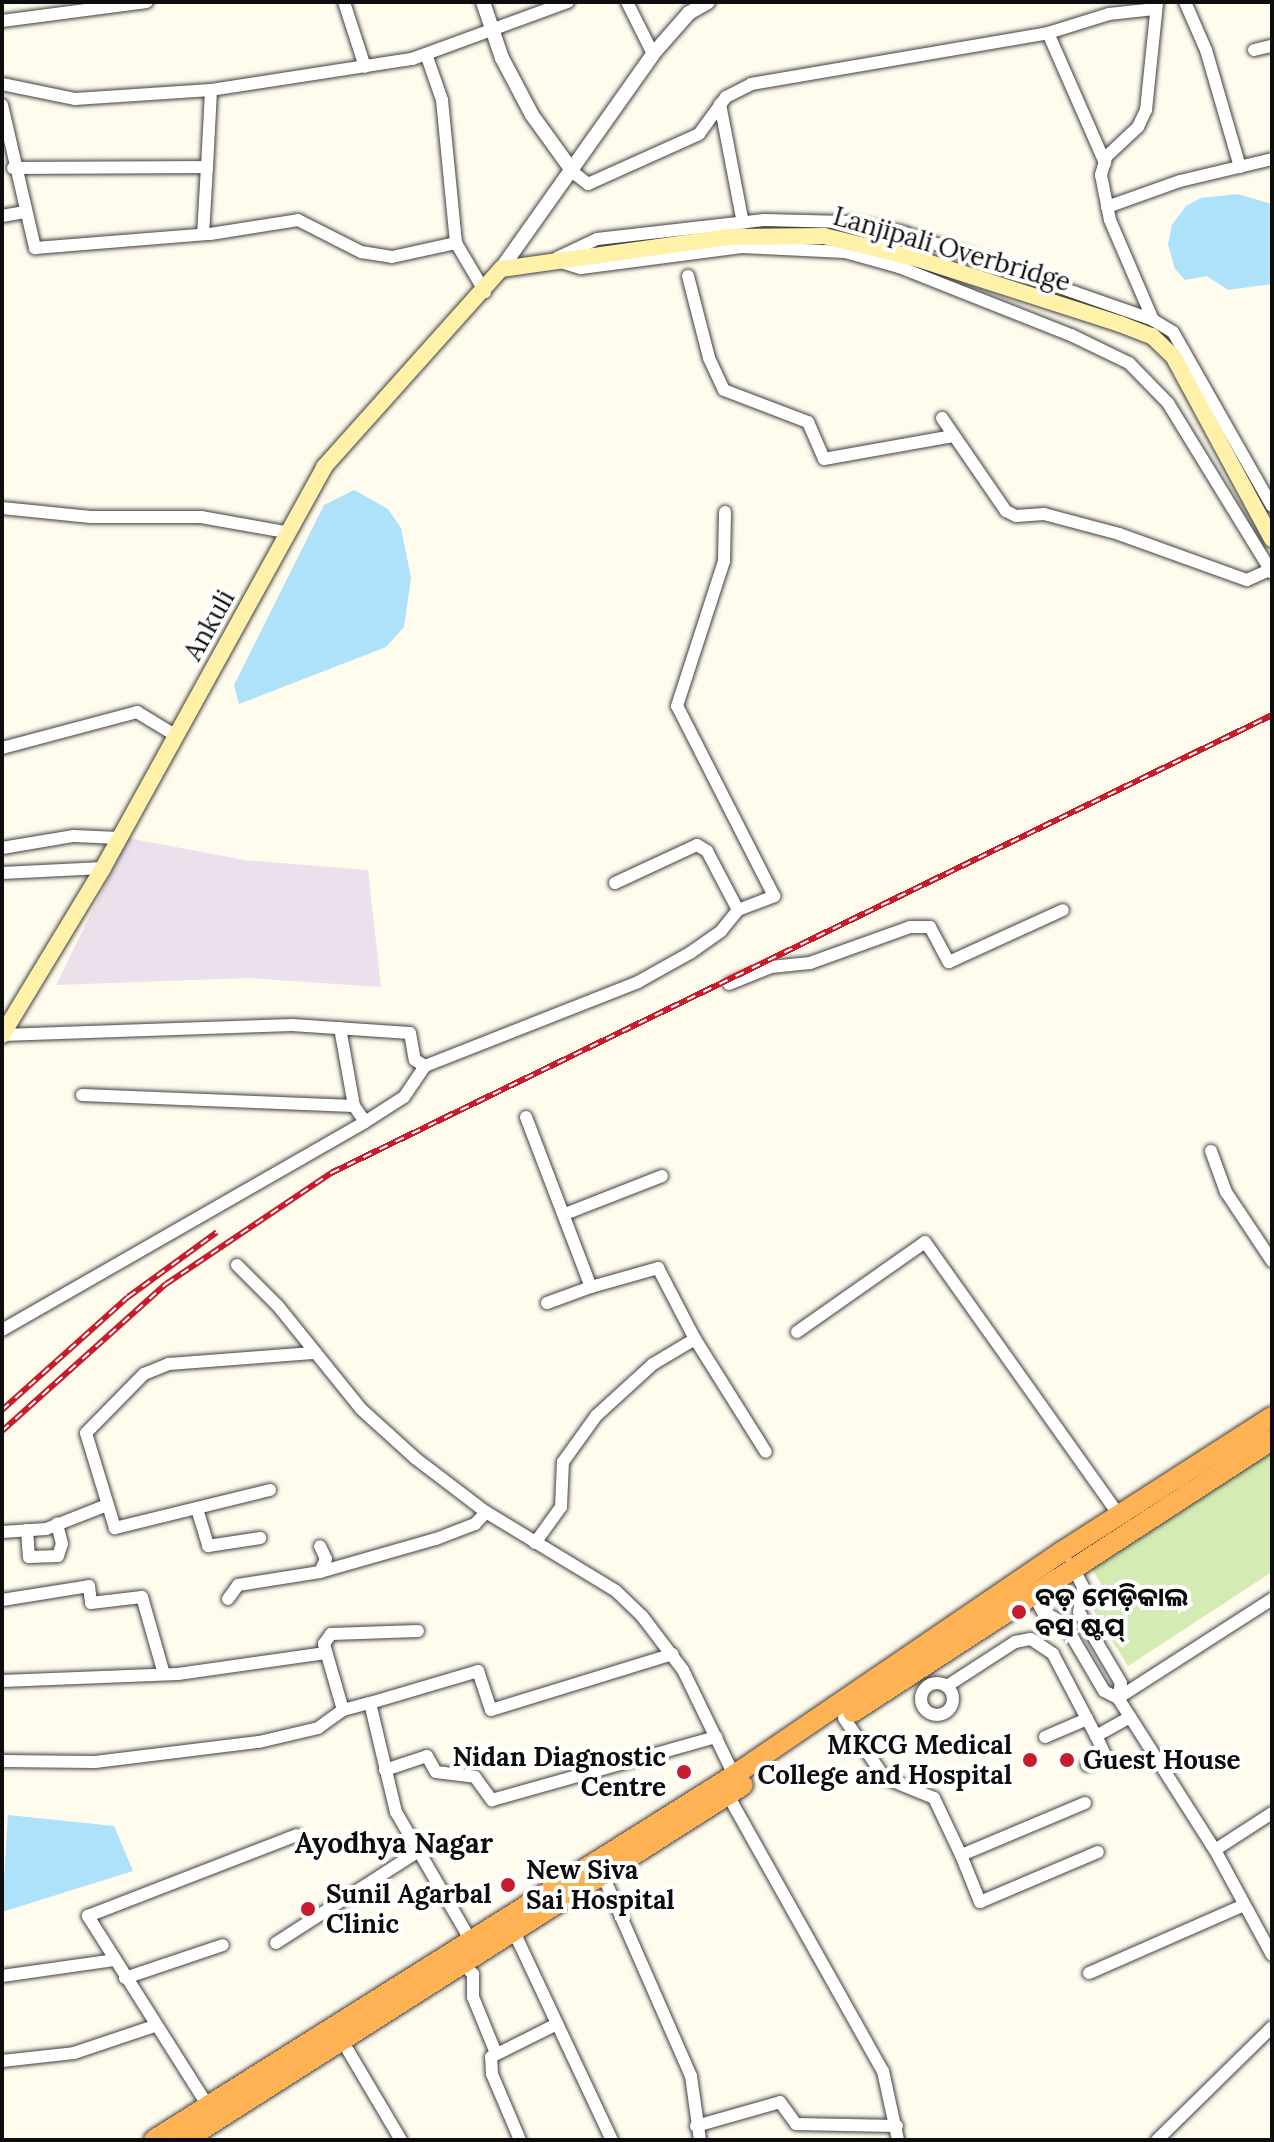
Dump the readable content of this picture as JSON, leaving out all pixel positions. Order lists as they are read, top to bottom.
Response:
{
  "streets": {
    "main road": ["Lanjipali Overbridge", "Ankuli"]
  },
  "crossings": [
    ["Lanjipali Overbridge", "Ankuli"]
  ],
  "districts": ["Ayodhya Nagar"],
  "places": [
    "ବଡ଼ ମେଡ଼ିକାଲ ବସ ଷ୍ଟପ୍",
    "MKCG Medical College and Hospital",
    "Guest House",
    "Nidan Diagnostic Centre",
    "New Siva Sai Hospital",
    "Sunil Agarbal Clinic"
  ]
}
